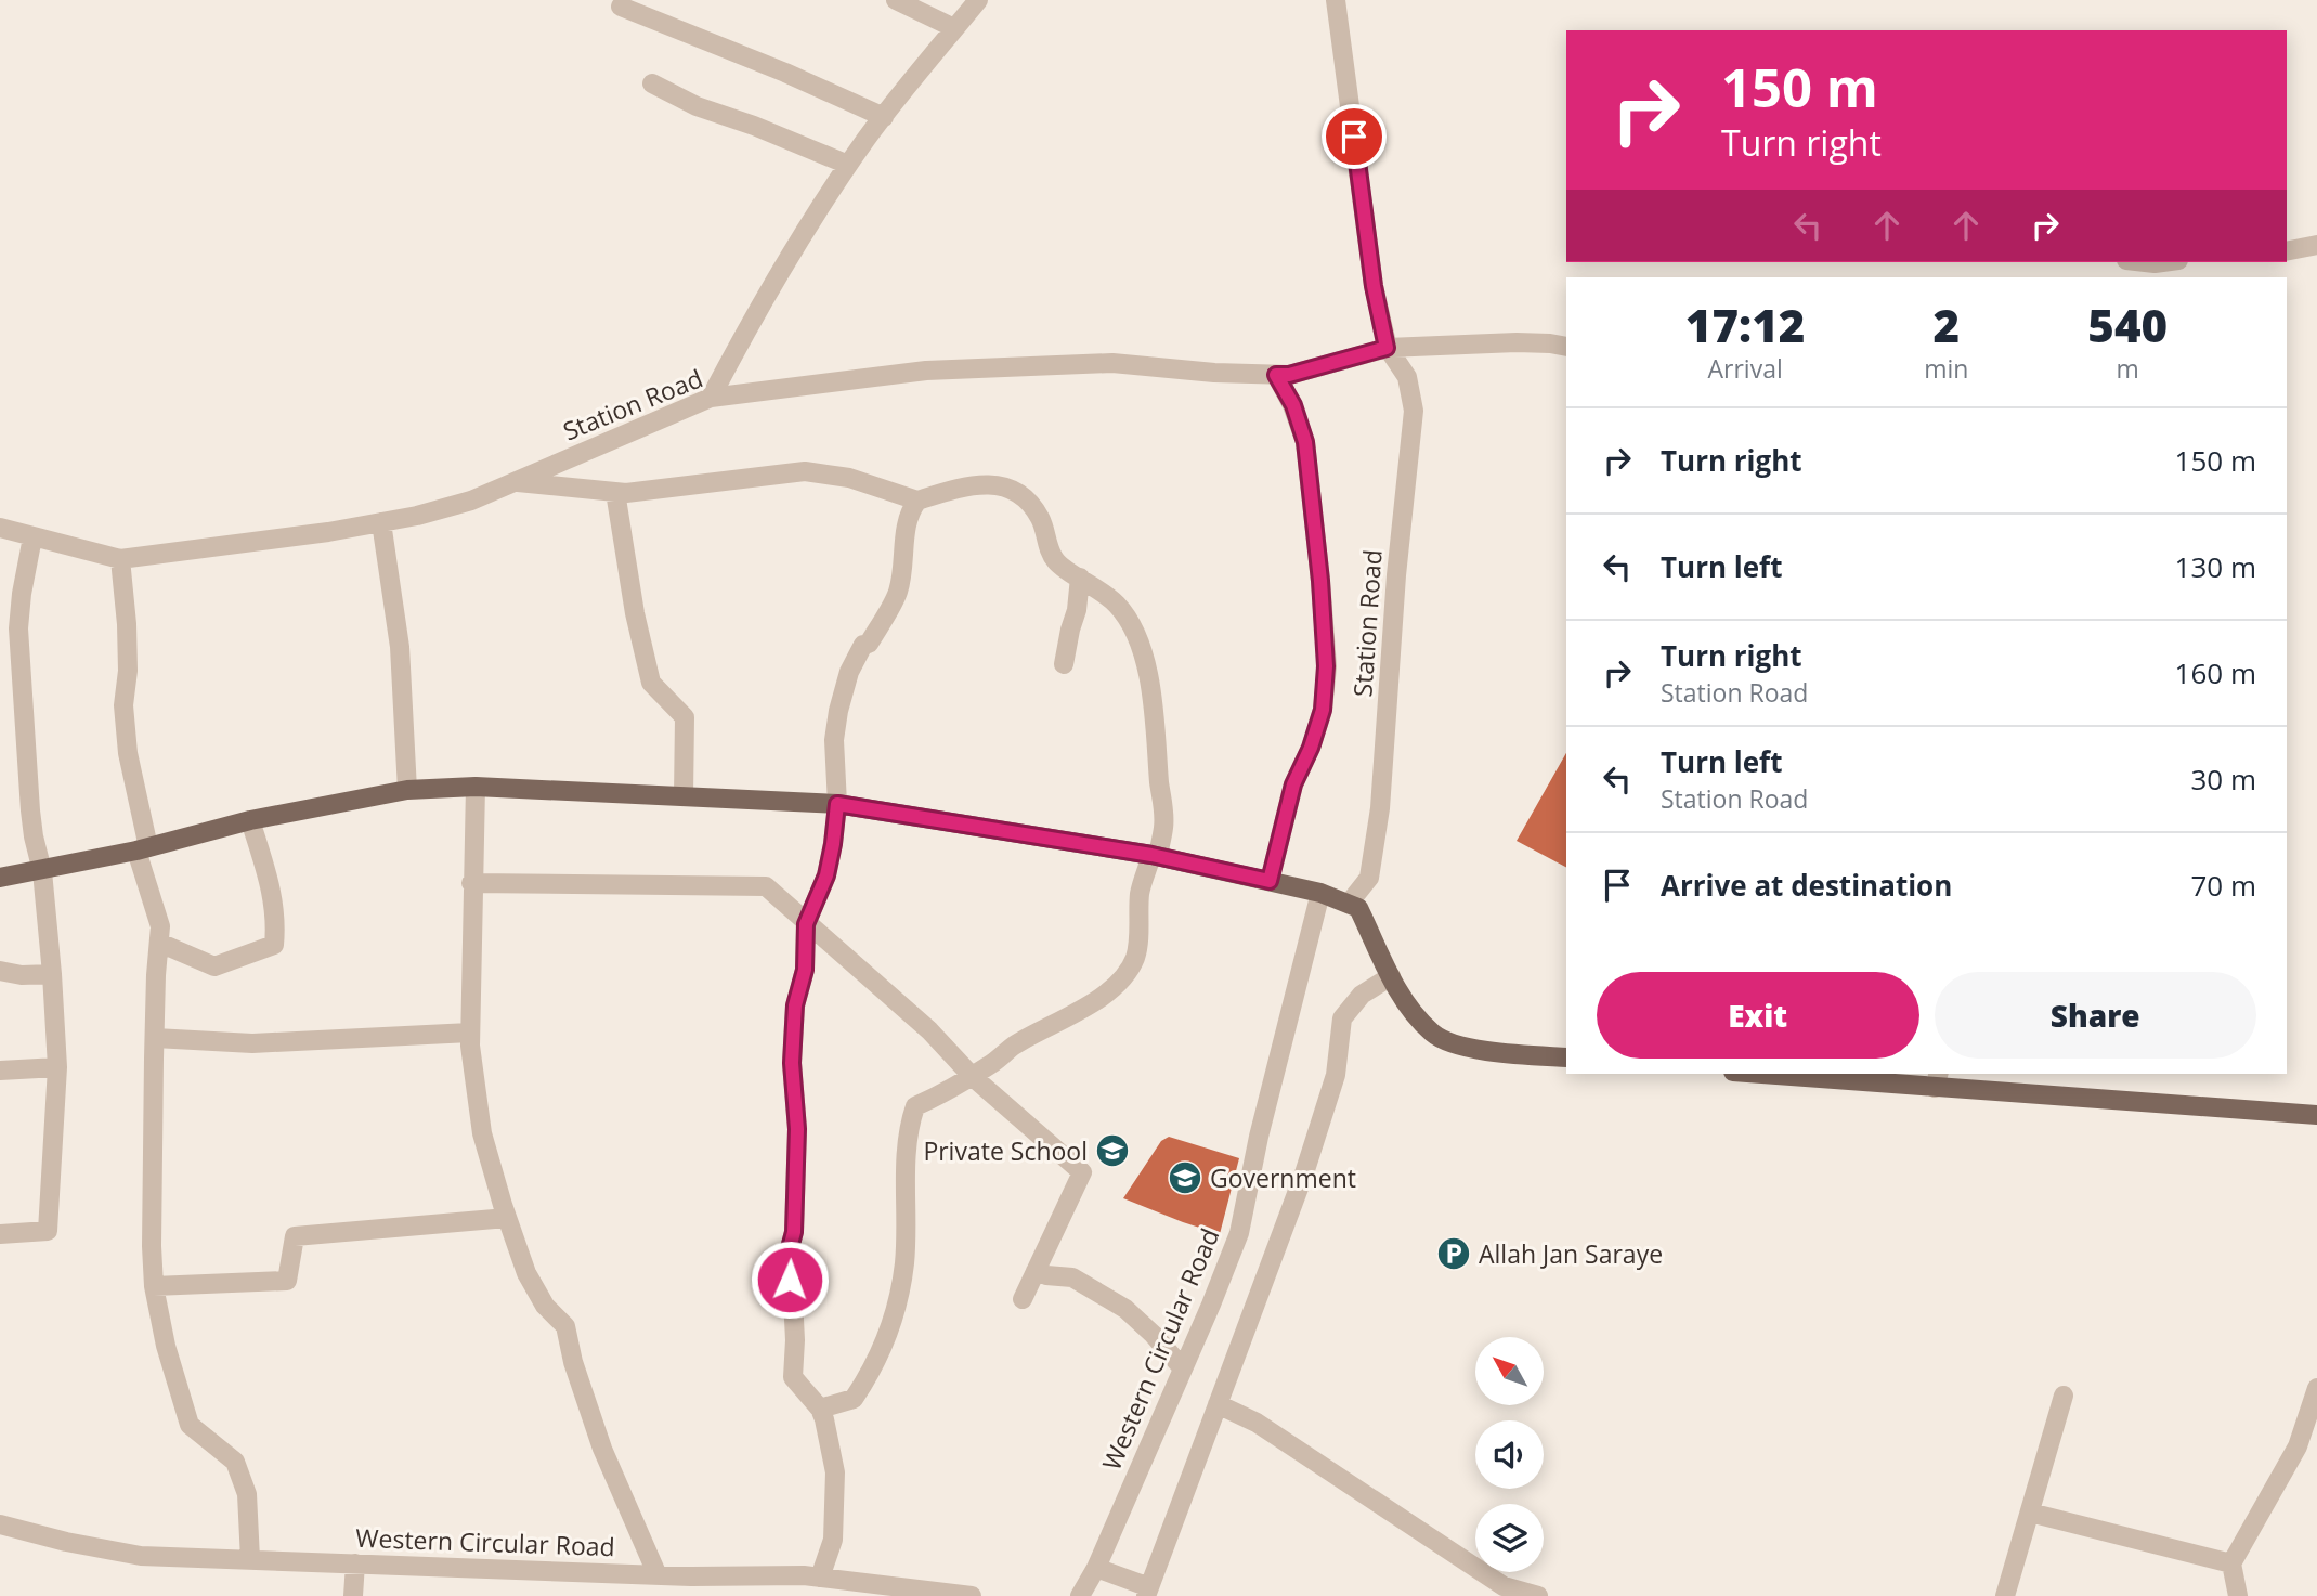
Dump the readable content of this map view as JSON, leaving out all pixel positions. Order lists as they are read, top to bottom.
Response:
{
  "streets": {
    "street": ["Station Road", "Western Circular Road"]
  },
  "places": {
    "school or university": ["Private School", "Government"],
    "parking": ["Allah Jan Saraye"]
  },
  "north": "top left",
  "page": {
    "turn": ["150 m", "Turn right"],
    "eta": [
      "17:12",
      "Arrival",
      "2",
      "min",
      "540",
      "m"
    ],
    "list": [
      {
        "name": "Turn right",
        "value": "150 m"
      },
      {
        "name": "Turn left",
        "value": "130 m"
      },
      {
        "name": "Turn right",
        "note": "Station Road",
        "value": "160 m"
      },
      {
        "name": "Turn left",
        "note": "Station Road",
        "value": "30 m"
      },
      {
        "name": "Arrive at destination",
        "value": "70 m"
      }
    ],
    "buttons": ["Exit", "Share"]
  }
}
